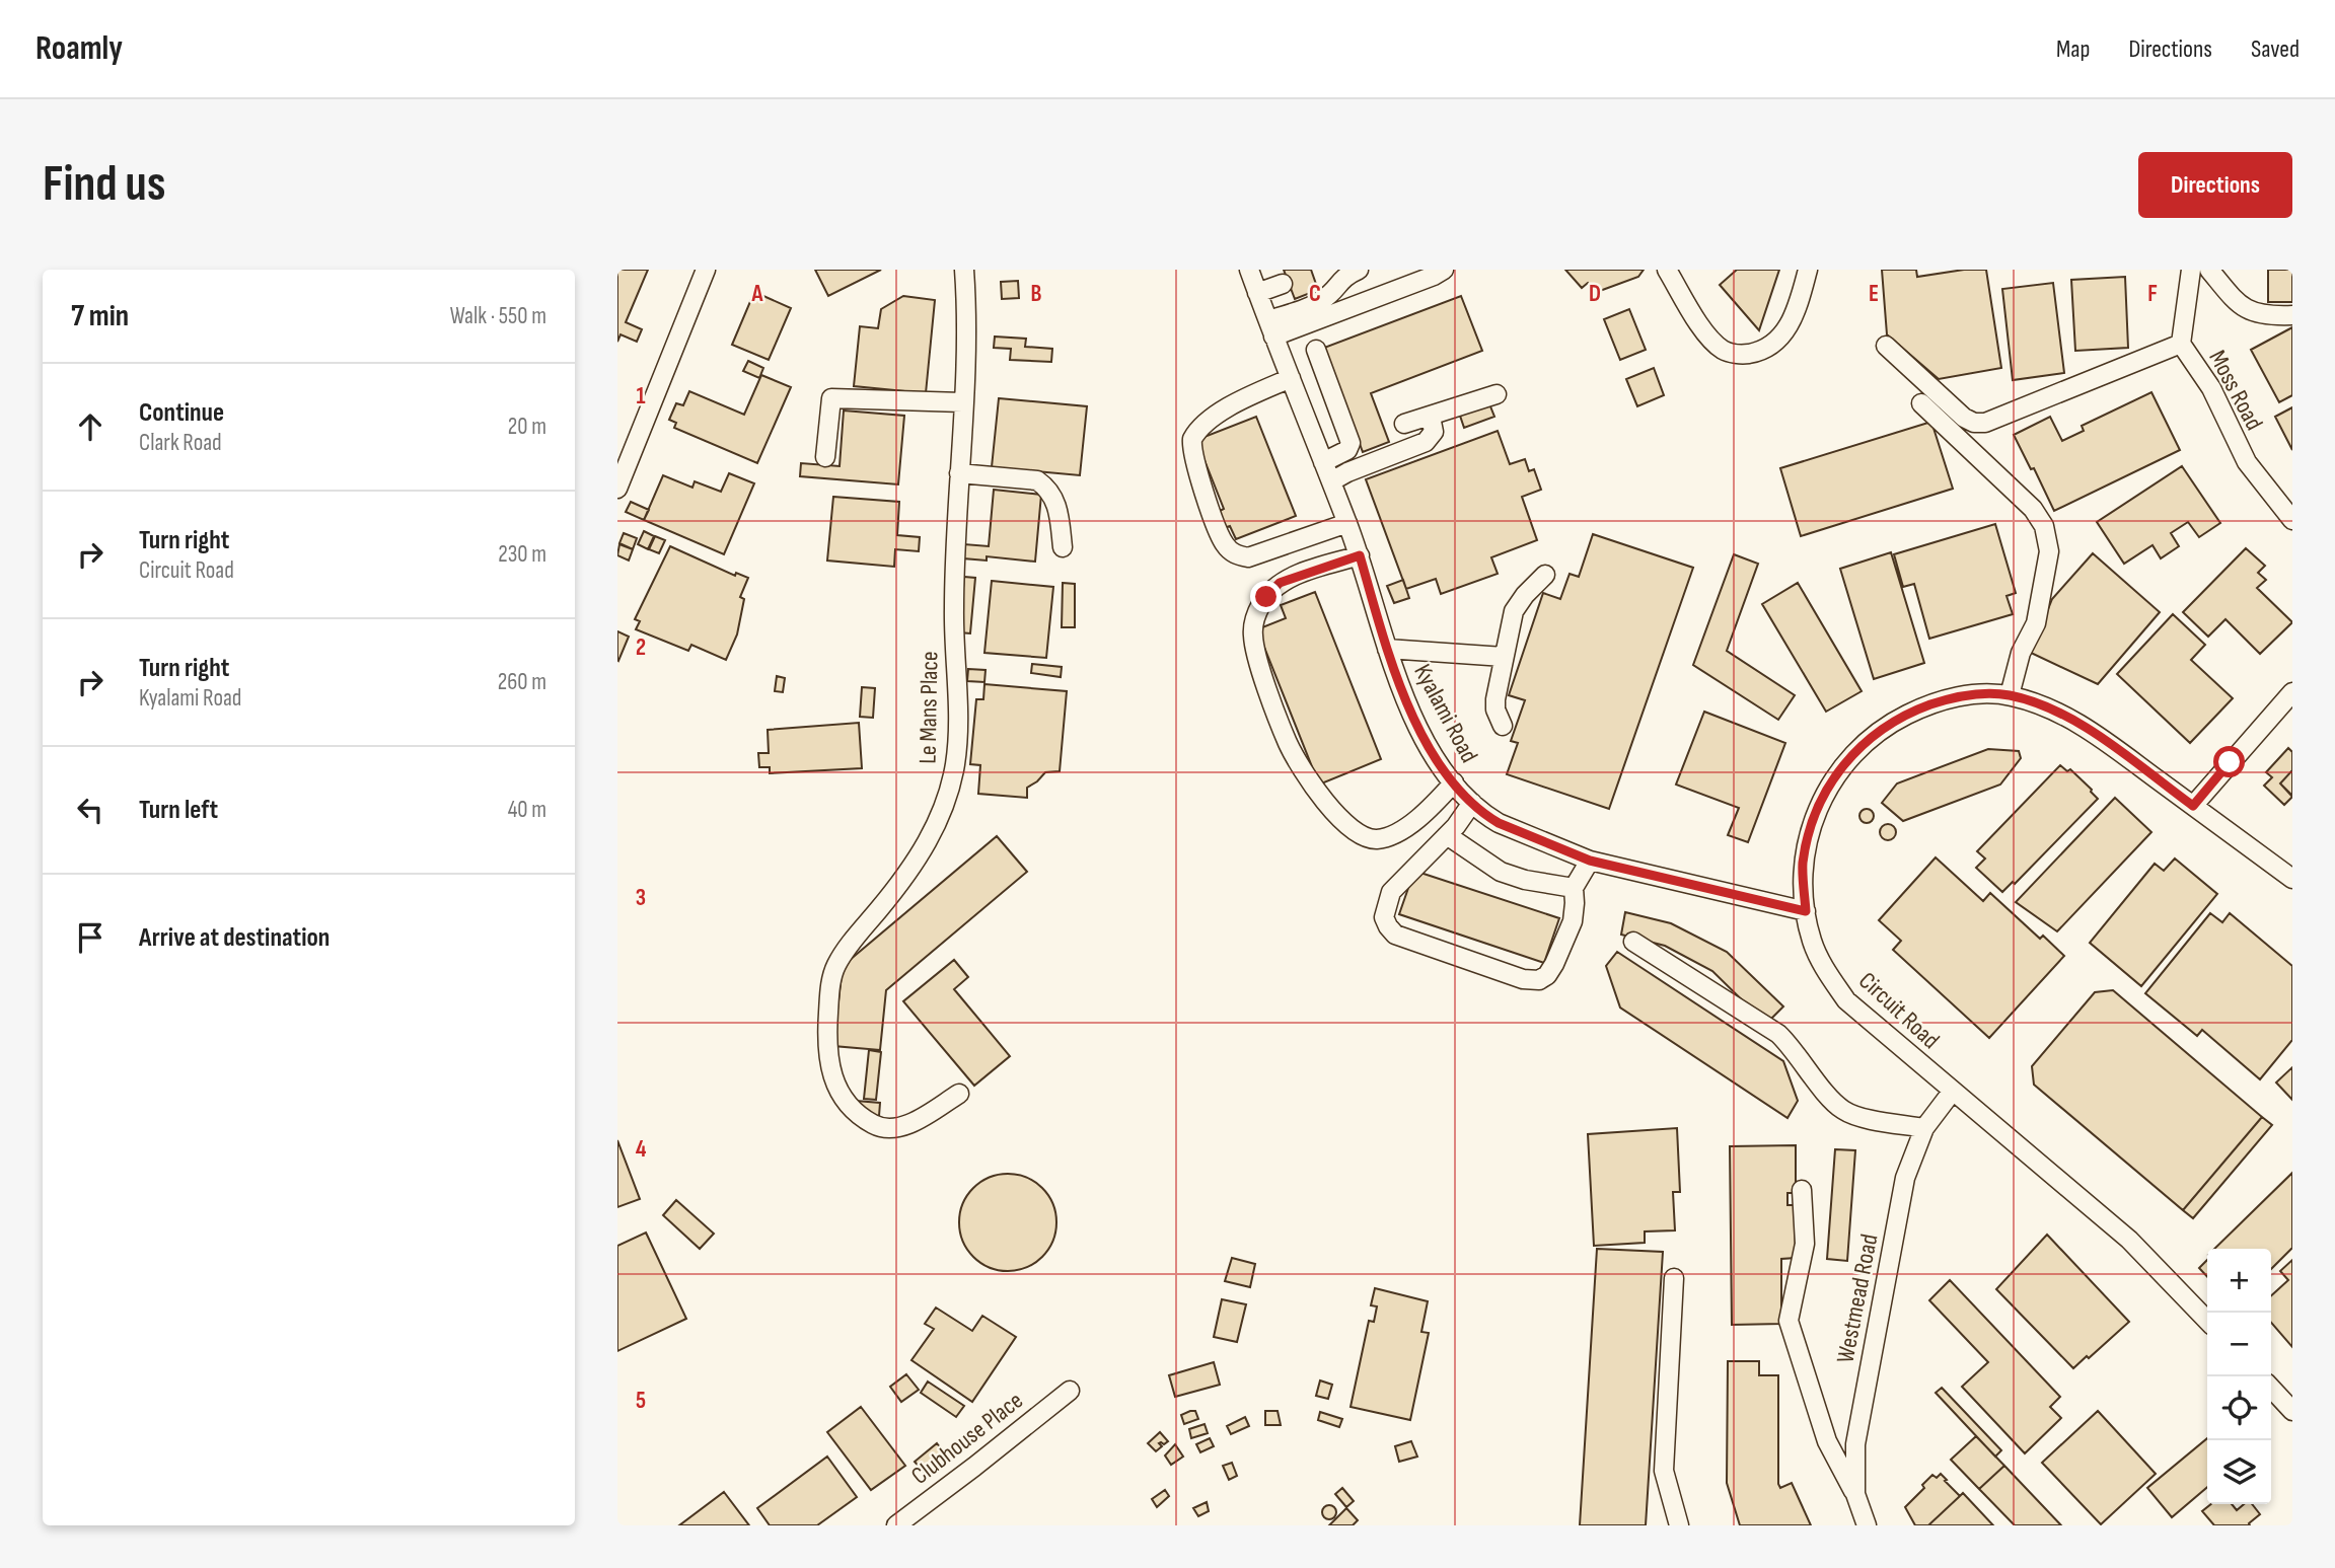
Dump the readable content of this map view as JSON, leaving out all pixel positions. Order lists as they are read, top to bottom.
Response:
{
  "streets": {
    "lane": [
      "Moss Road",
      "Le Mans Place",
      "Kyalami Road",
      "Circuit Road",
      "Westmead Road",
      "Clubhouse Place"
    ]
  },
  "crossings": [
    ["Kyalami Road", "Circuit Road"],
    ["Circuit Road", "Westmead Road"]
  ],
  "page": {
    "header": "Roamly",
    "nav": ["Map", "Directions", "Saved"],
    "buttons": "Directions",
    "title": "Find us",
    "heading": ["7 min", "Walk · 550 m"],
    "list": [
      ["Continue", "Clark Road", "20 m"],
      ["Turn right", "Circuit Road", "230 m"],
      ["Turn right", "Kyalami Road", "260 m"],
      ["Turn left", "40 m"],
      "Arrive at destination"
    ],
    "map_buttons": ["+", "−"]
  },
  "grid": {
    "columns": [
      "A",
      "B",
      "C",
      "D",
      "E",
      "F"
    ],
    "rows": [
      "1",
      "2",
      "3",
      "4",
      "5"
    ]
  }
}
